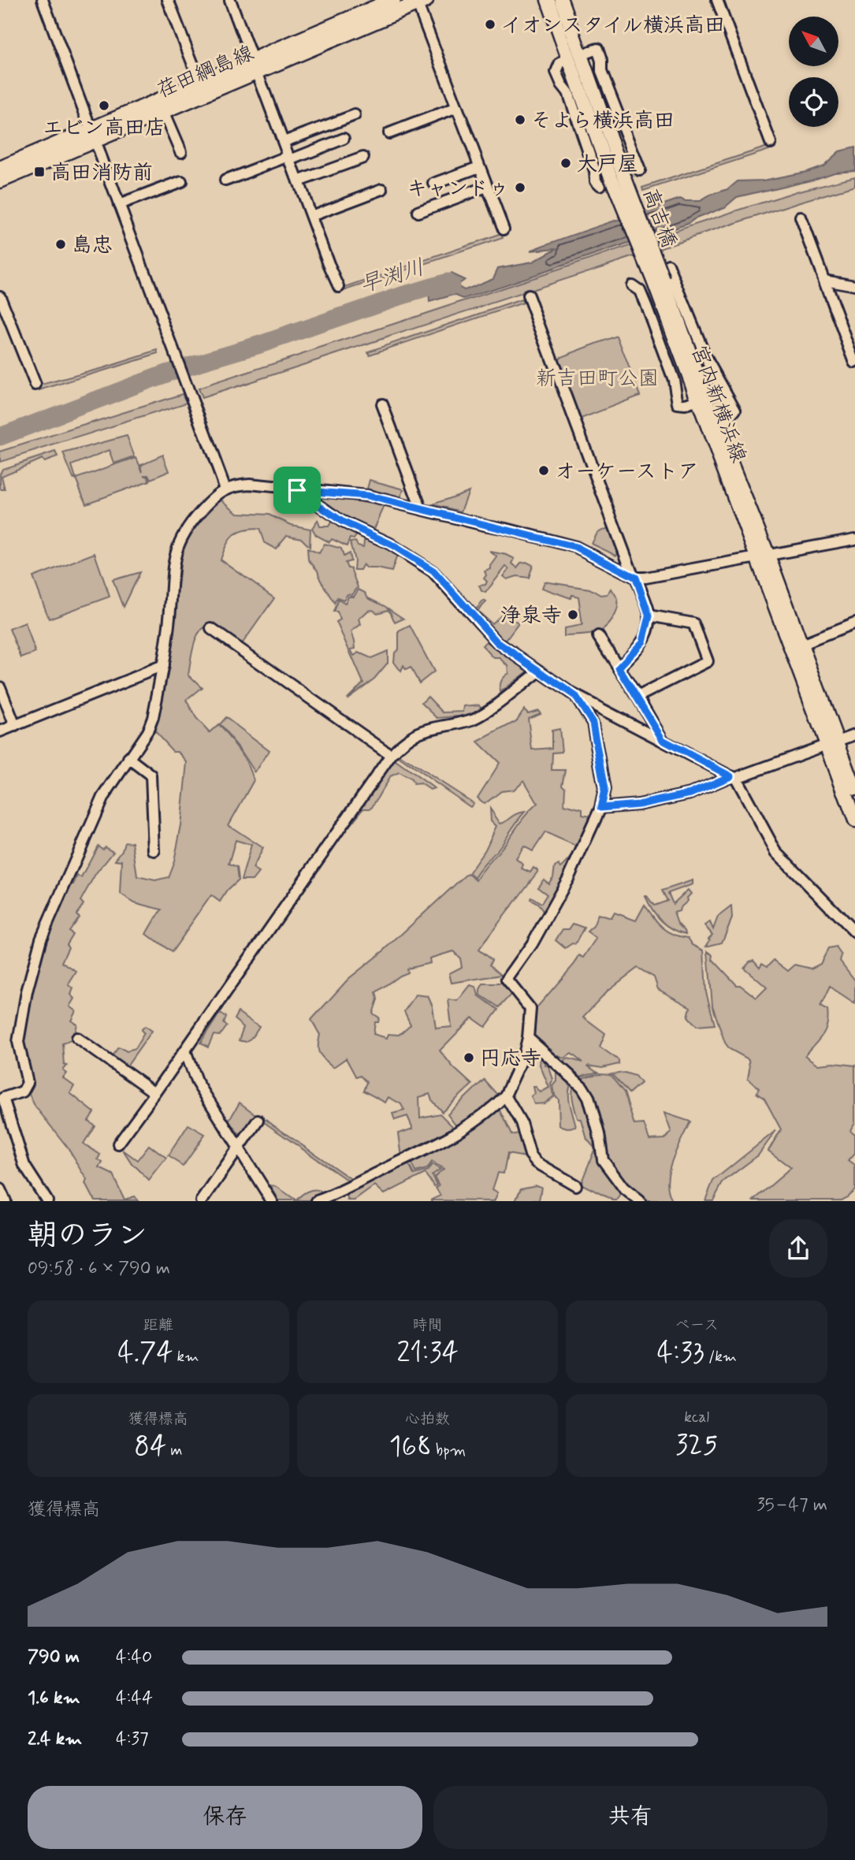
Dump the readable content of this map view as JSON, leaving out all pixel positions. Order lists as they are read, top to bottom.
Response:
{
  "streets": {
    "main road": ["荏田綱島線"],
    "street": ["高吉橋", "宮内新横浜線"]
  },
  "crossings": [
    ["高吉橋", "宮内新横浜線"]
  ],
  "water": ["早渕川"],
  "parks": ["新吉田町公園"],
  "places": {
    "other": [
      "イオンスタイル横浜高田",
      "エビン高田店",
      "そよら横浜高田",
      "大戸屋",
      "キャンドゥ",
      "島忠",
      "オーケーストア",
      "浄泉寺",
      "円応寺"
    ],
    "transit": ["高田消防前"]
  },
  "north": "top left",
  "page": {
    "heading": ["朝のラン", "09:58 · 6 × 790 m"],
    "stats": [
      ["距離", "4.74 km"],
      ["時間", "21:34"],
      ["ペース", "4:33 /km"],
      ["獲得標高", "84 m"],
      ["心拍数", "168 bpm"],
      ["kcal", "325"]
    ],
    "chart": ["獲得標高", "35–47 m"],
    "list": [
      {
        "name": "790 m",
        "note": "4:40"
      },
      {
        "name": "1.6 km",
        "note": "4:44"
      },
      {
        "name": "2.4 km",
        "note": "4:37"
      }
    ],
    "buttons": ["保存", "共有"]
  }
}
